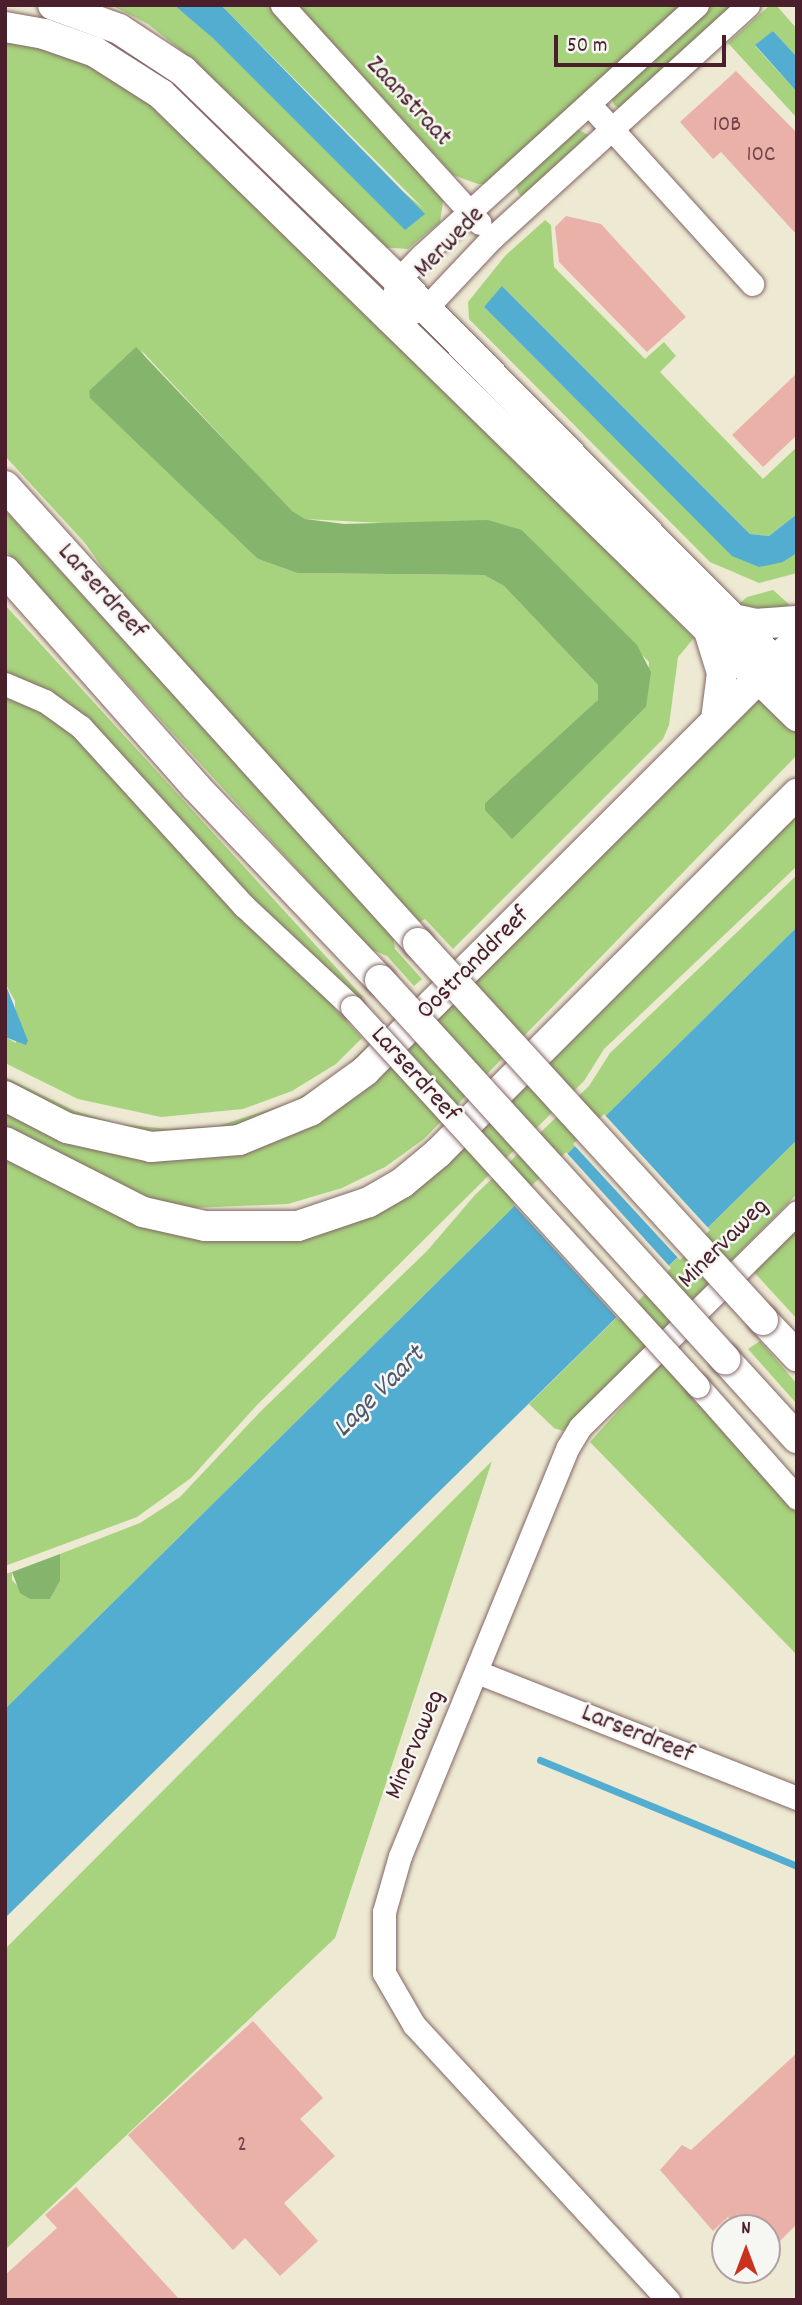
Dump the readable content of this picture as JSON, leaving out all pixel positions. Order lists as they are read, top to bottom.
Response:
{
  "streets": {
    "main road": ["Larserdreef", "Oostranddreef"],
    "street": ["Zaanstraat", "Merwede", "Minervaweg"]
  },
  "crossings": [
    ["Zaanstraat", "Merwede"],
    ["Larserdreef", "Minervaweg"]
  ],
  "water": ["Lage Vaart"],
  "house_numbers": ["10B", "10C", "2"],
  "scale_bar": "50 m",
  "north": "top"
}
